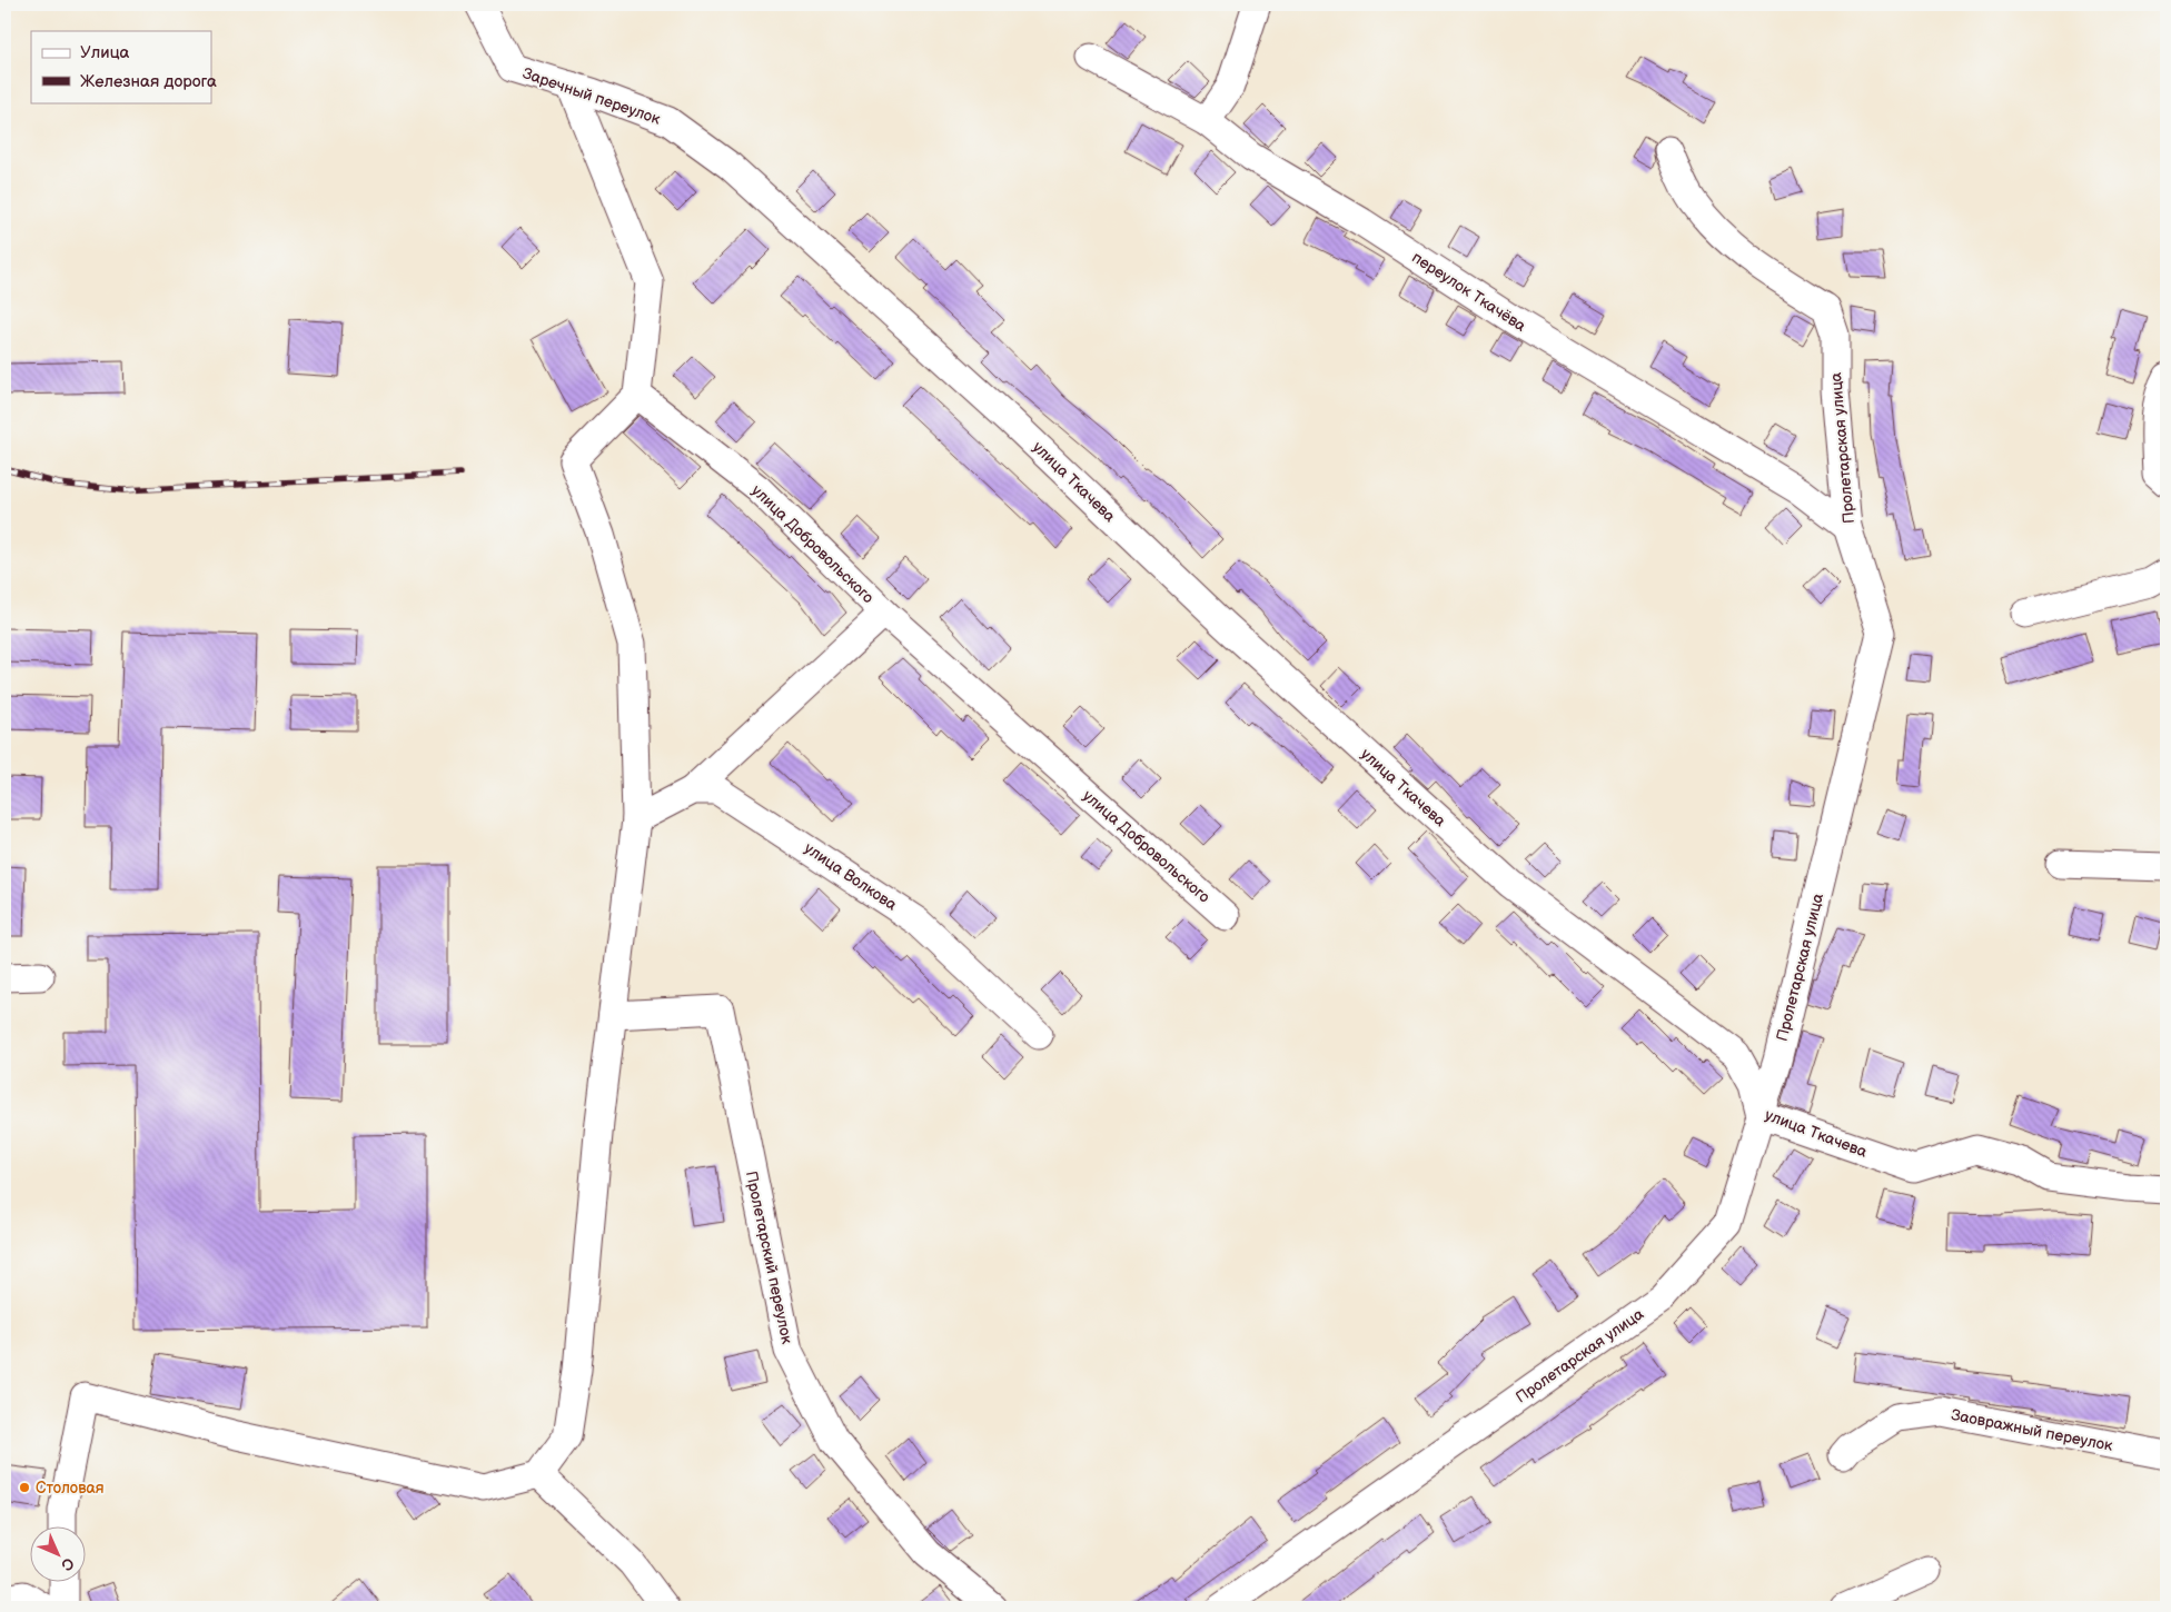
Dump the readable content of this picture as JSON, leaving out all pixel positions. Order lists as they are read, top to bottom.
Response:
{
  "streets": {
    "street": [
      "Заречный переулок",
      "переулок Ткачёва",
      "Пролетарская улица",
      "улица Ткачева",
      "улица Добровольского",
      "улица Волкова",
      "Пролетарский переулок",
      "Заовражный переулок"
    ]
  },
  "crossings": [
    ["Заречный переулок", "улица Ткачева"],
    ["переулок Ткачёва", "Пролетарская улица"],
    ["Пролетарская улица", "улица Ткачева"]
  ],
  "places": ["Столовая"],
  "legend": ["Улица", "Железная дорога"],
  "north": "bottom right"
}
